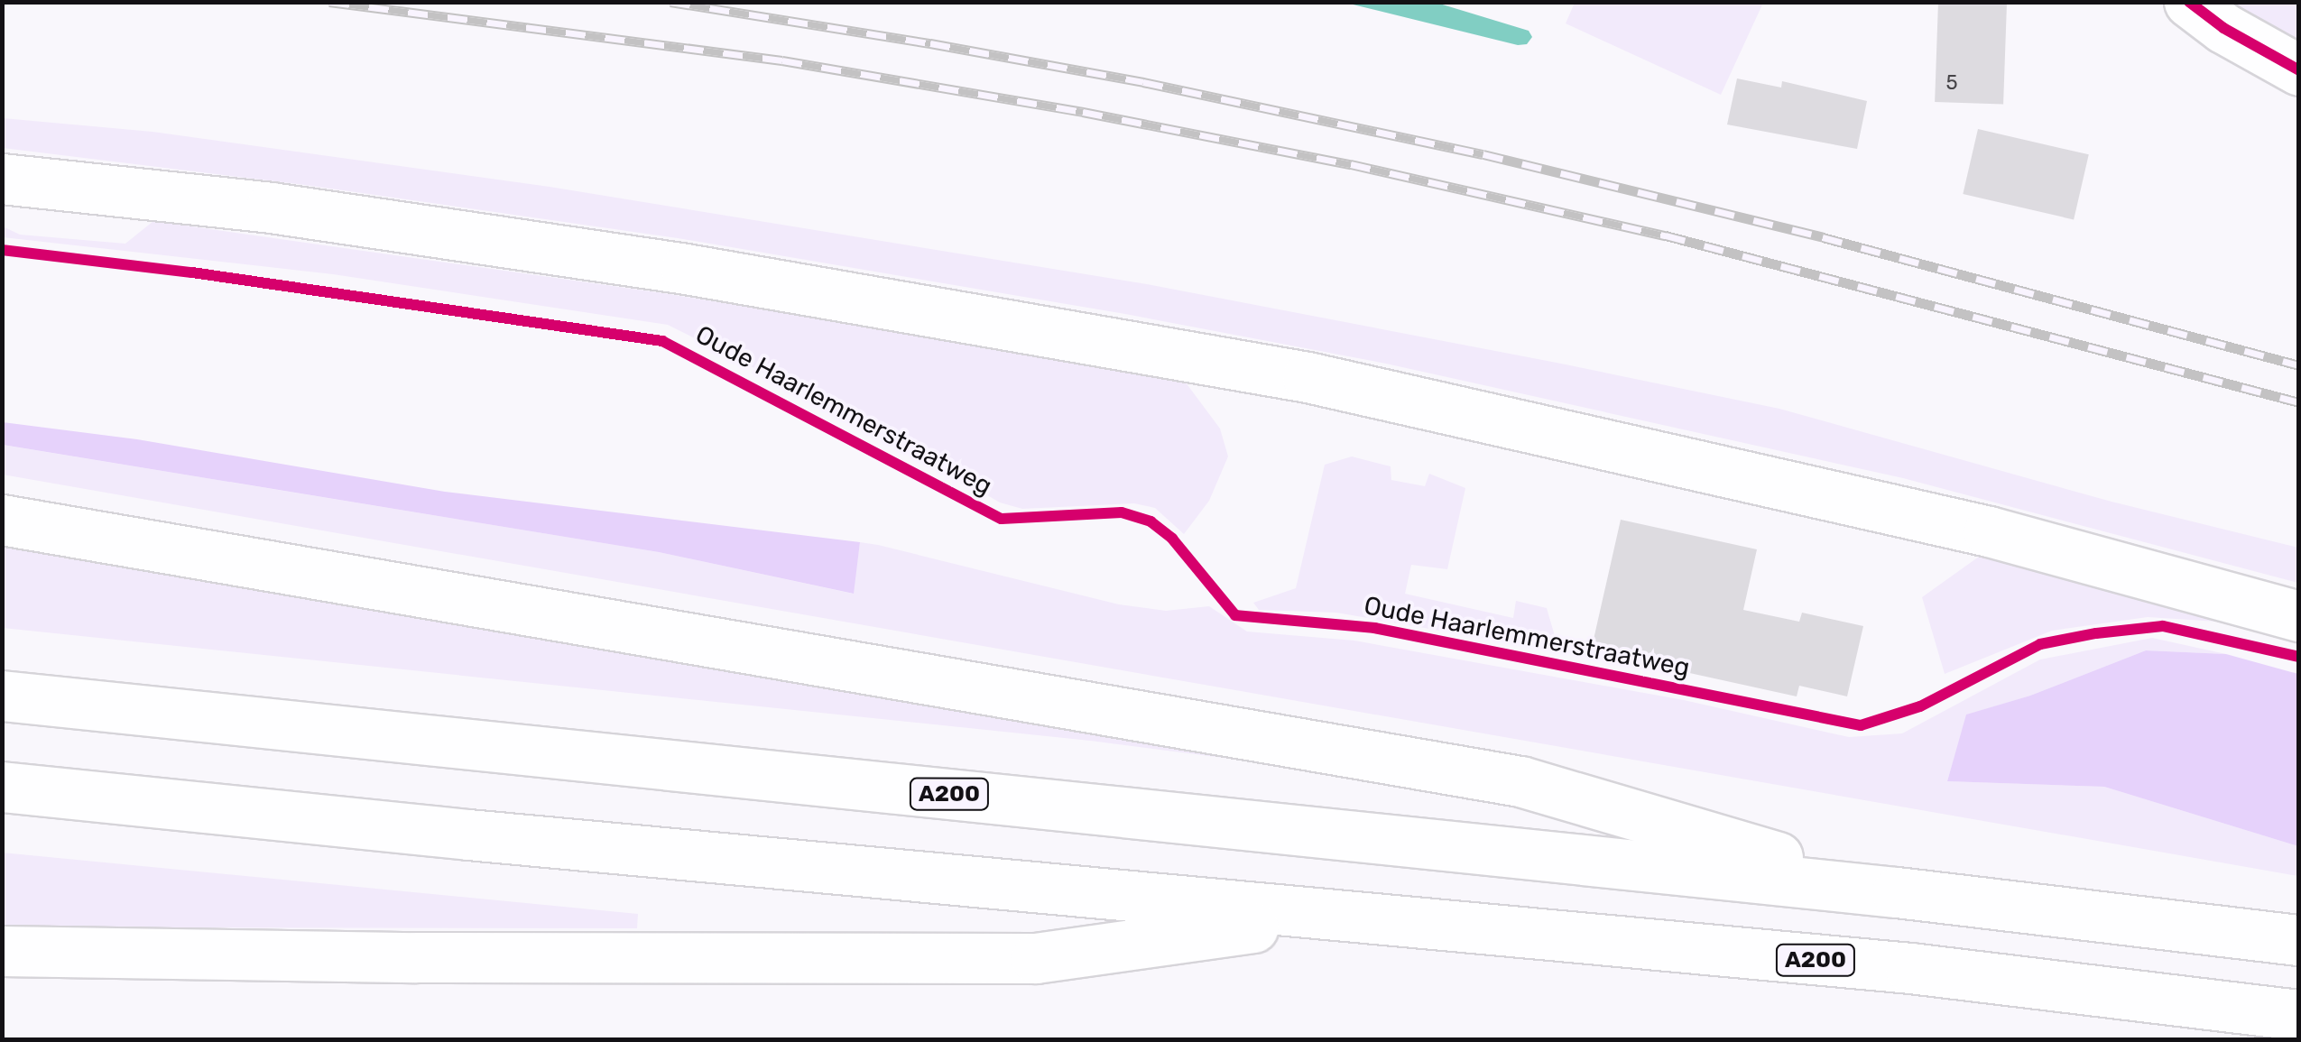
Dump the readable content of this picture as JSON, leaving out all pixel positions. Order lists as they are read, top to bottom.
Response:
{
  "streets": {
    "main road": ["A200"],
    "cycle path": ["Oude Haarlemmerstraatweg"]
  },
  "house_numbers": ["5"]
}
